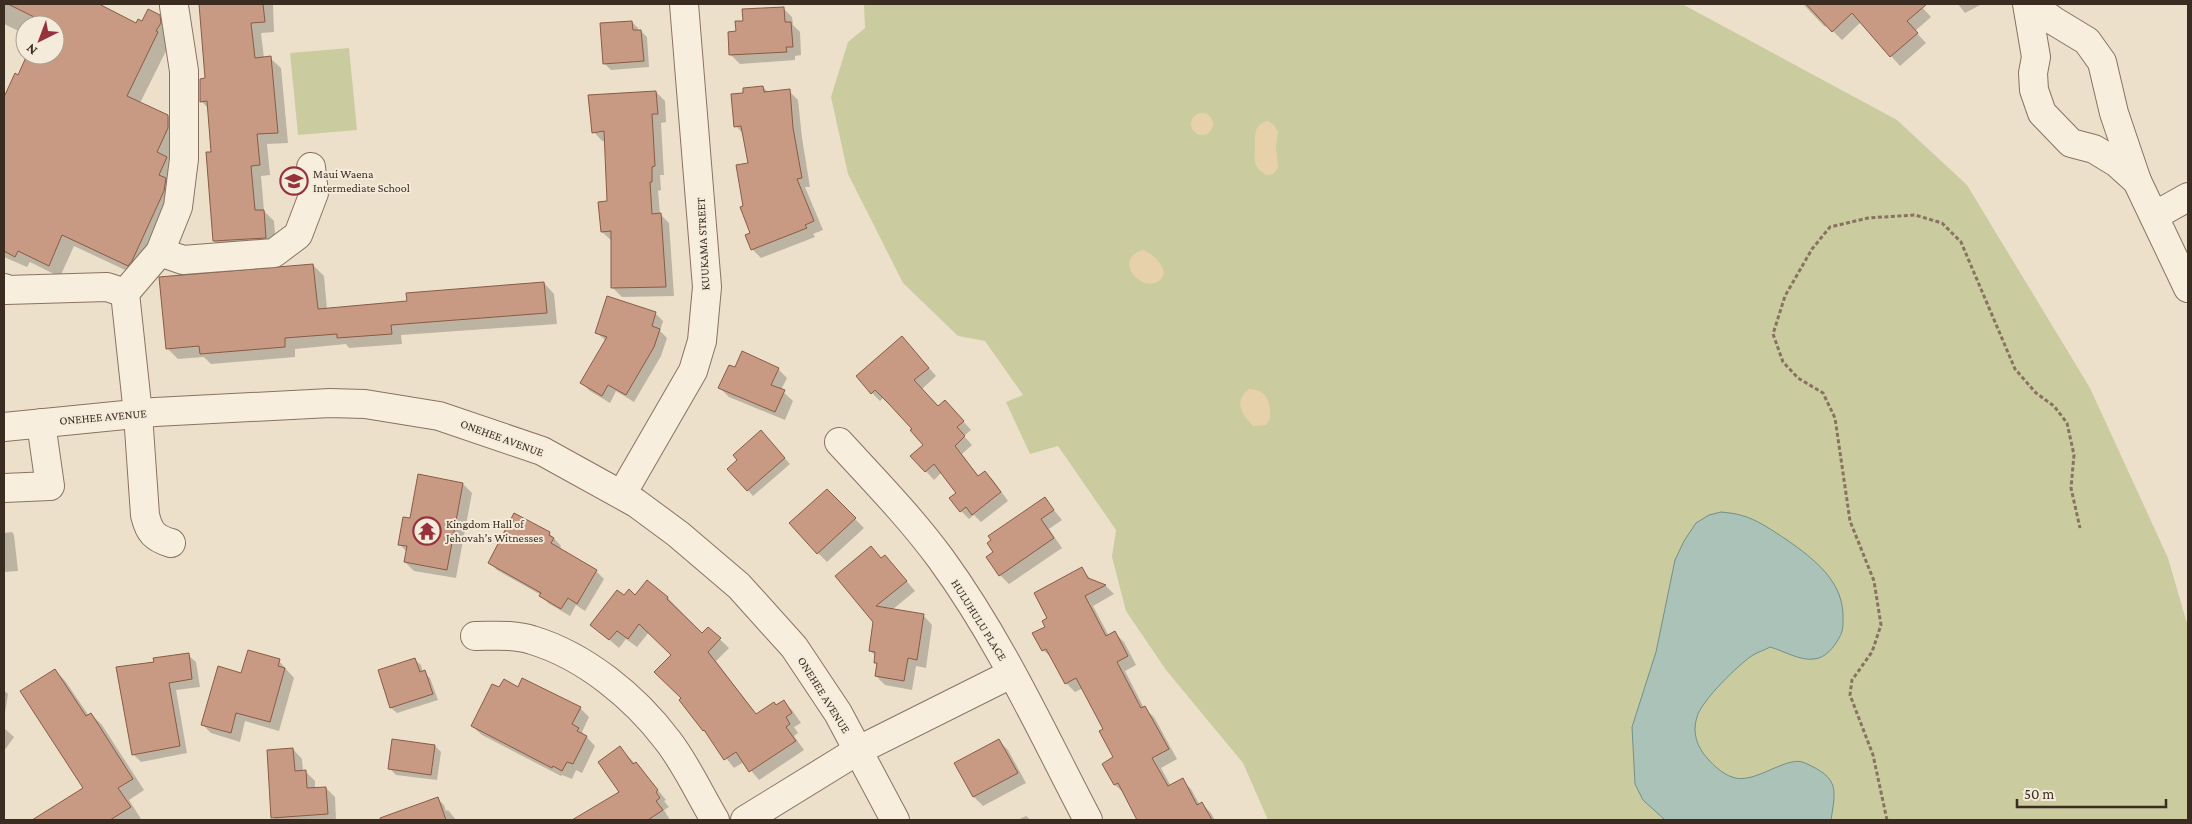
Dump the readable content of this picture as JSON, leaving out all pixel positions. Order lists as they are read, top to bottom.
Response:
{
  "streets": {
    "street": ["KUUKAMA STREET", "ONEHEE AVENUE", "HULUHULU PLACE"]
  },
  "crossings": [
    ["KUUKAMA STREET", "ONEHEE AVENUE"]
  ],
  "places": {
    "school or university": ["Maui Waena Intermediate School"],
    "temple": ["Kingdom Hall of Jehovah’s Witnesses"]
  },
  "scale_bar": "50 m",
  "north": "bottom left"
}
